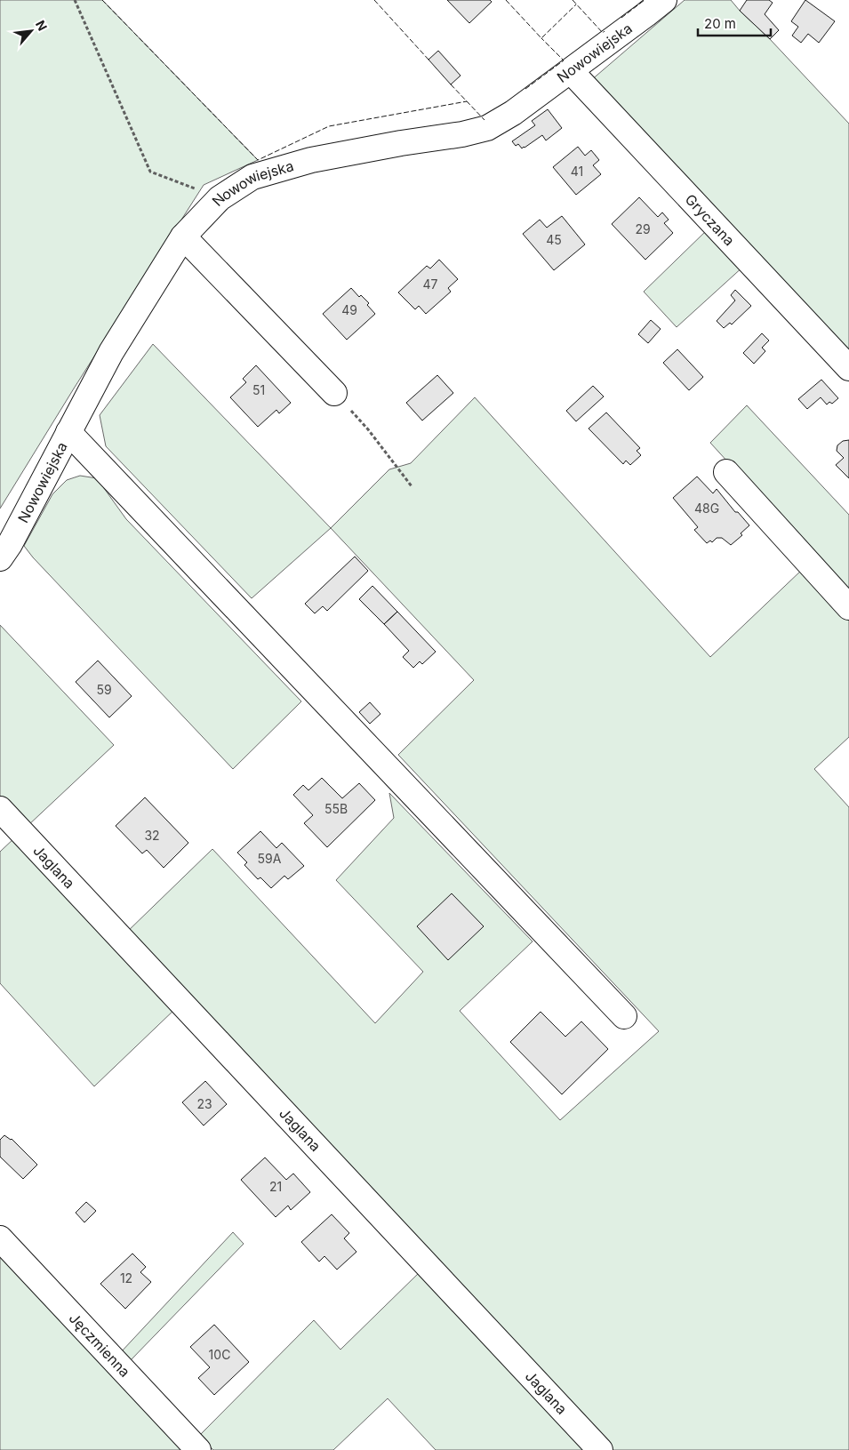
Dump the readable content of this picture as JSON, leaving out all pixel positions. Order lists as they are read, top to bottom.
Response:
{
  "streets": {
    "street": [
      "Nowowiejska",
      "Gryczana",
      "Jaglana",
      "Jęczmienna"
    ]
  },
  "crossings": [
    ["Nowowiejska", "Gryczana"]
  ],
  "house_numbers": [
    "41",
    "29",
    "45",
    "47",
    "49",
    "51",
    "48G",
    "59",
    "55B",
    "32",
    "59A",
    "23",
    "21",
    "12",
    "10C"
  ],
  "scale_bar": "20 m",
  "north": "top right"
}
